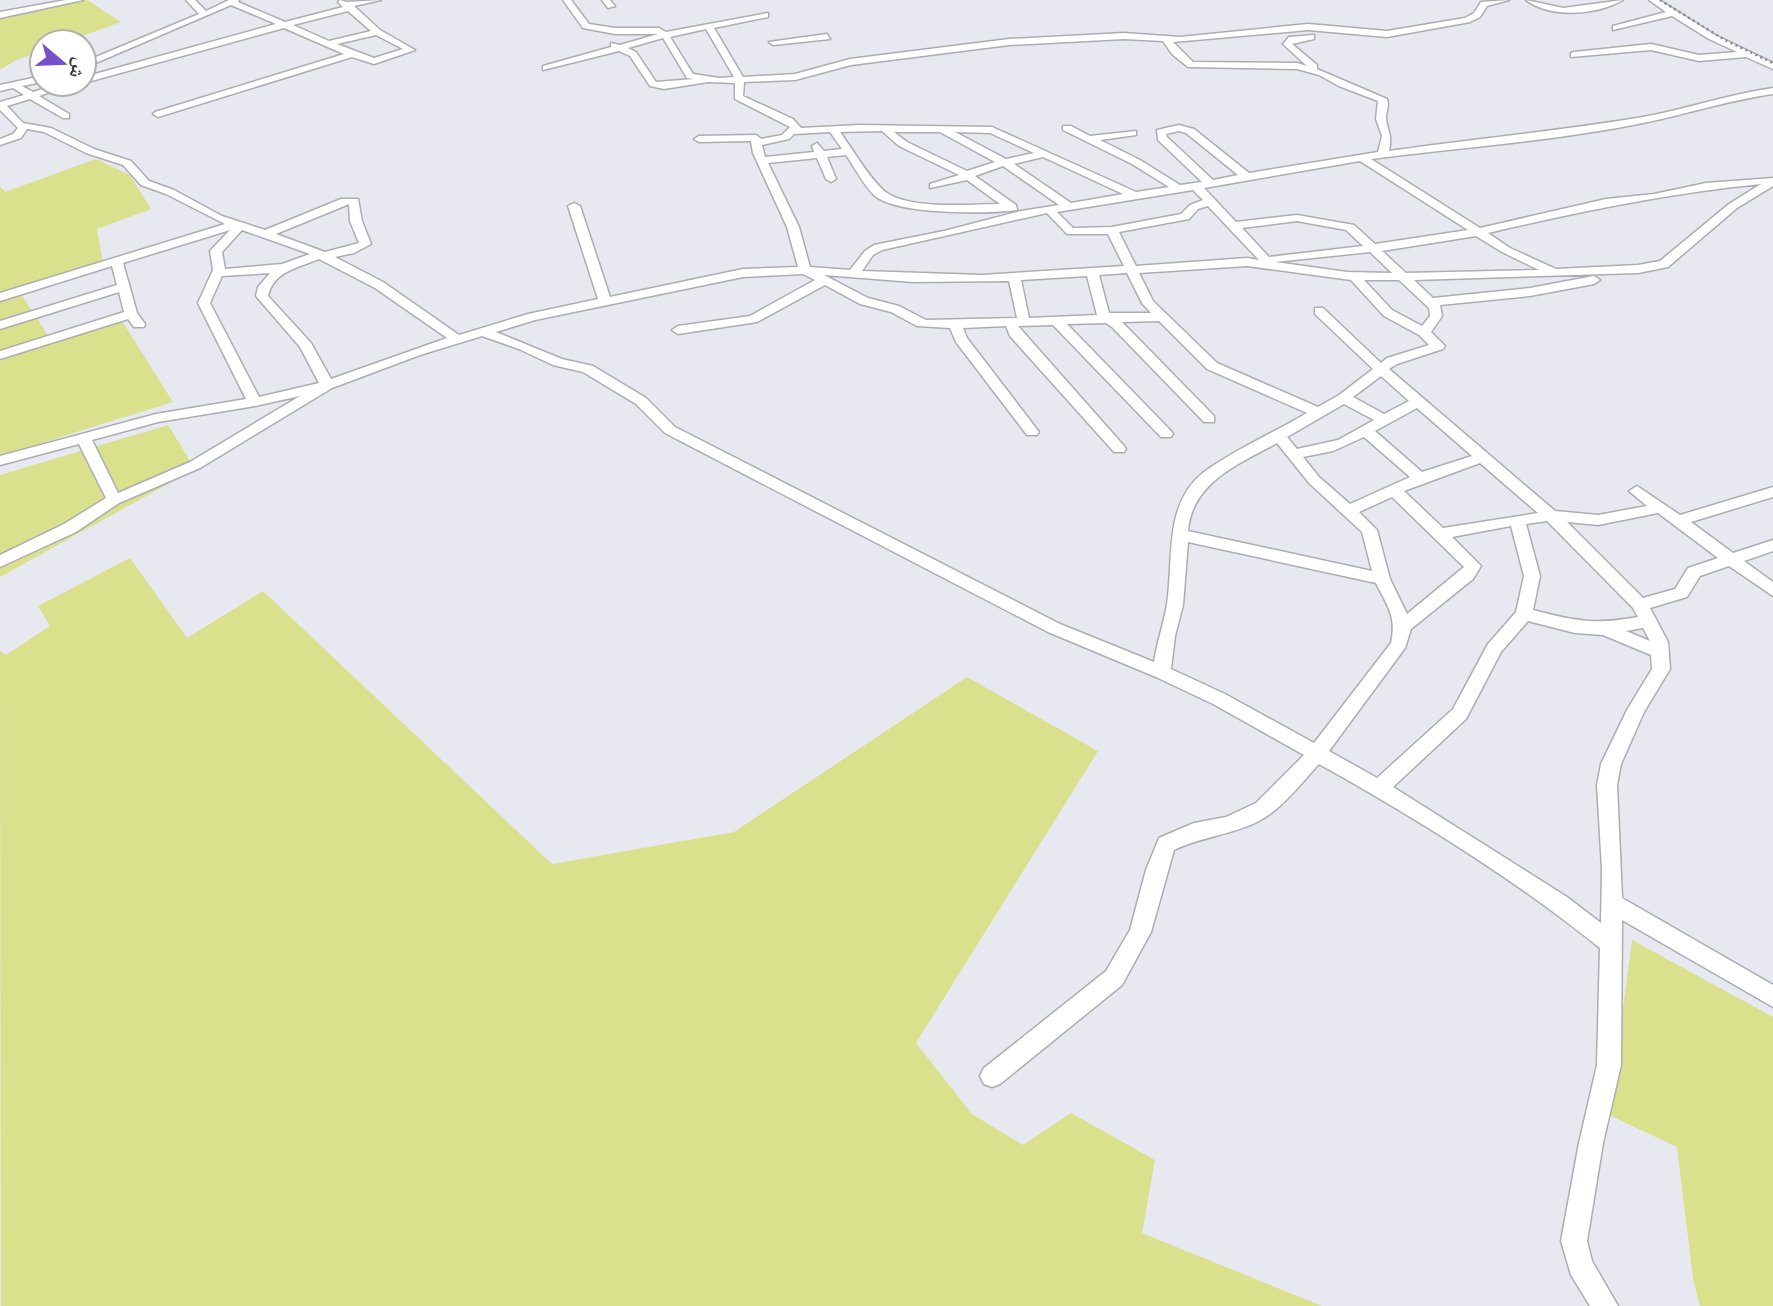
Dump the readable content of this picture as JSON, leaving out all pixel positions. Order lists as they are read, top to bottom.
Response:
{
  "north": "right"
}
